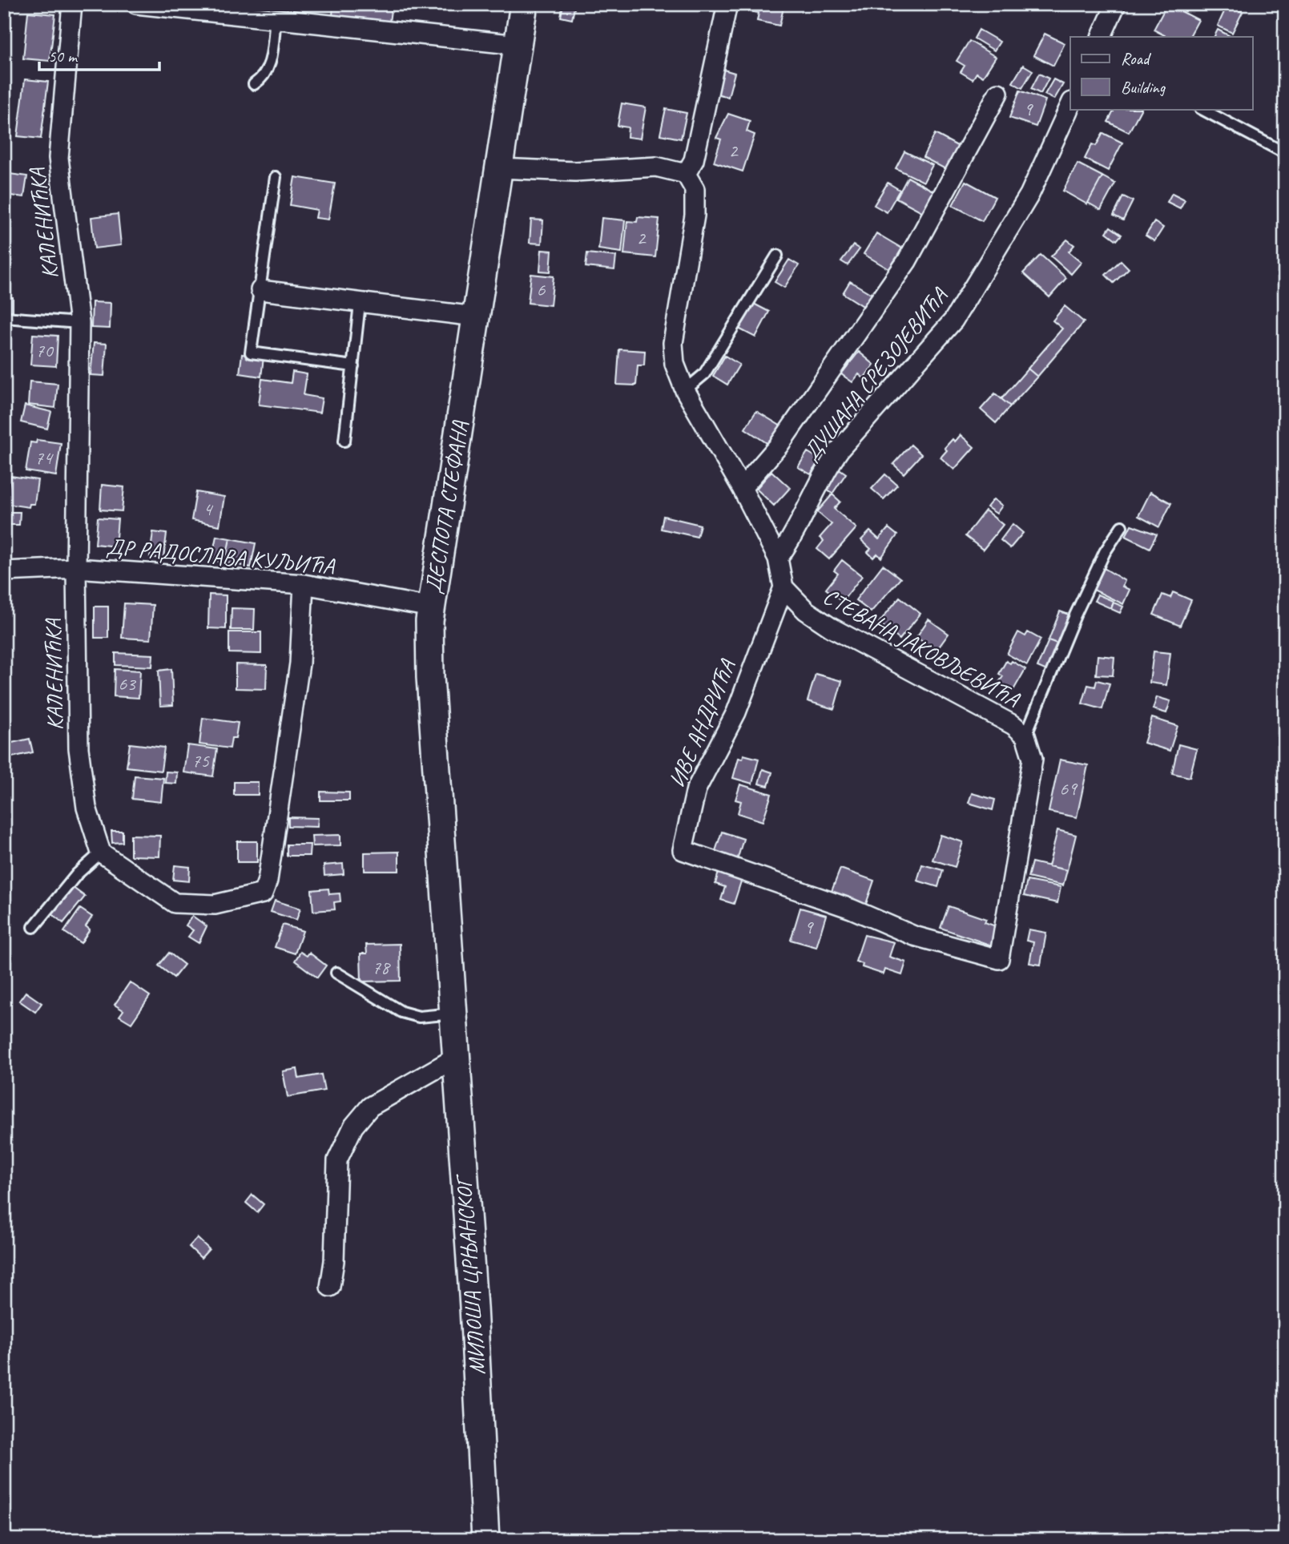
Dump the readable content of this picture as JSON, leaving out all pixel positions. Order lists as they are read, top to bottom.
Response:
{
  "streets": {
    "main road": ["ДЕСПОТА СТЕФАНА", "МИЛОША ЦРЊАНСКОГ"],
    "street": [
      "КАЛЕНИЋКА",
      "ДУШАНА СРЕЗОЈЕВИЋА",
      "ДР РАДОСЛАВА КУЉИЋА",
      "СТЕВАНА ЈАКОВЉЕВИЋА",
      "ИВЕ АНДРИЋА"
    ]
  },
  "crossings": [
    ["КАЛЕНИЋКА", "ДР РАДОСЛАВА КУЉИЋА"],
    ["ДЕСПОТА СТЕФАНА", "ДР РАДОСЛАВА КУЉИЋА"],
    ["ДЕСПОТА СТЕФАНА", "МИЛОША ЦРЊАНСКОГ"],
    ["СТЕВАНА ЈАКОВЉЕВИЋА", "ИВЕ АНДРИЋА"]
  ],
  "house_numbers": [
    "9",
    "2",
    "2",
    "6",
    "70",
    "74",
    "4",
    "63",
    "75",
    "69",
    "9",
    "78"
  ],
  "legend": ["Road", "Building"],
  "scale_bar": "50 m"
}
